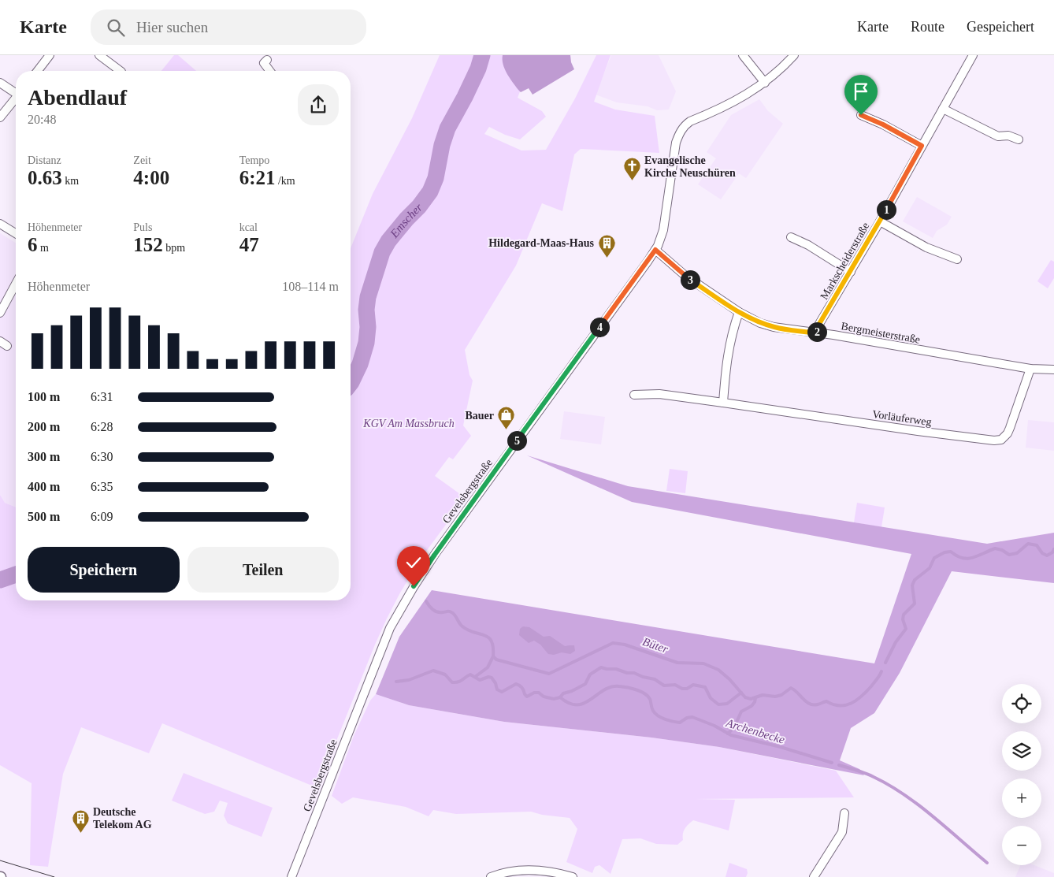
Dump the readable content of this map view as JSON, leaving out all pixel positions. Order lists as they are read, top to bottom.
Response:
{
  "streets": {
    "street": [
      "Markscheiderstraße",
      "Bergmeisterstraße",
      "Vorläuferweg",
      "Gevelsbergstraße"
    ]
  },
  "crossings": [
    ["Markscheiderstraße", "Bergmeisterstraße"],
    ["Bergmeisterstraße", "Vorläuferweg"],
    ["Bergmeisterstraße", "Gevelsbergstraße"]
  ],
  "water": ["Emscher", "Büter", "Archenbecke"],
  "parks": ["KGV Am Massbruch"],
  "places": {
    "church": ["Evangelische Kirche Neuschüren"],
    "building": ["Hildegard-Maas-Haus", "Deutsche Telekom AG"],
    "shop": ["Bauer"]
  },
  "page": {
    "header": "Karte",
    "search": "Hier suchen",
    "nav": ["Karte", "Route", "Gespeichert"],
    "heading": ["Abendlauf", "20:48"],
    "stats": [
      ["Distanz", "0.63 km"],
      ["Zeit", "4:00"],
      ["Tempo", "6:21 /km"],
      ["Höhenmeter", "6 m"],
      ["Puls", "152 bpm"],
      ["kcal", "47"]
    ],
    "pins": [
      "1",
      "3",
      "4",
      "2",
      "5"
    ],
    "chart": ["Höhenmeter", "108–114 m"],
    "list": [
      {
        "name": "100 m",
        "note": "6:31"
      },
      {
        "name": "200 m",
        "note": "6:28"
      },
      {
        "name": "300 m",
        "note": "6:30"
      },
      {
        "name": "400 m",
        "note": "6:35"
      },
      {
        "name": "500 m",
        "note": "6:09"
      }
    ],
    "buttons": ["Speichern", "Teilen"],
    "map_buttons": ["+", "−"]
  }
}
